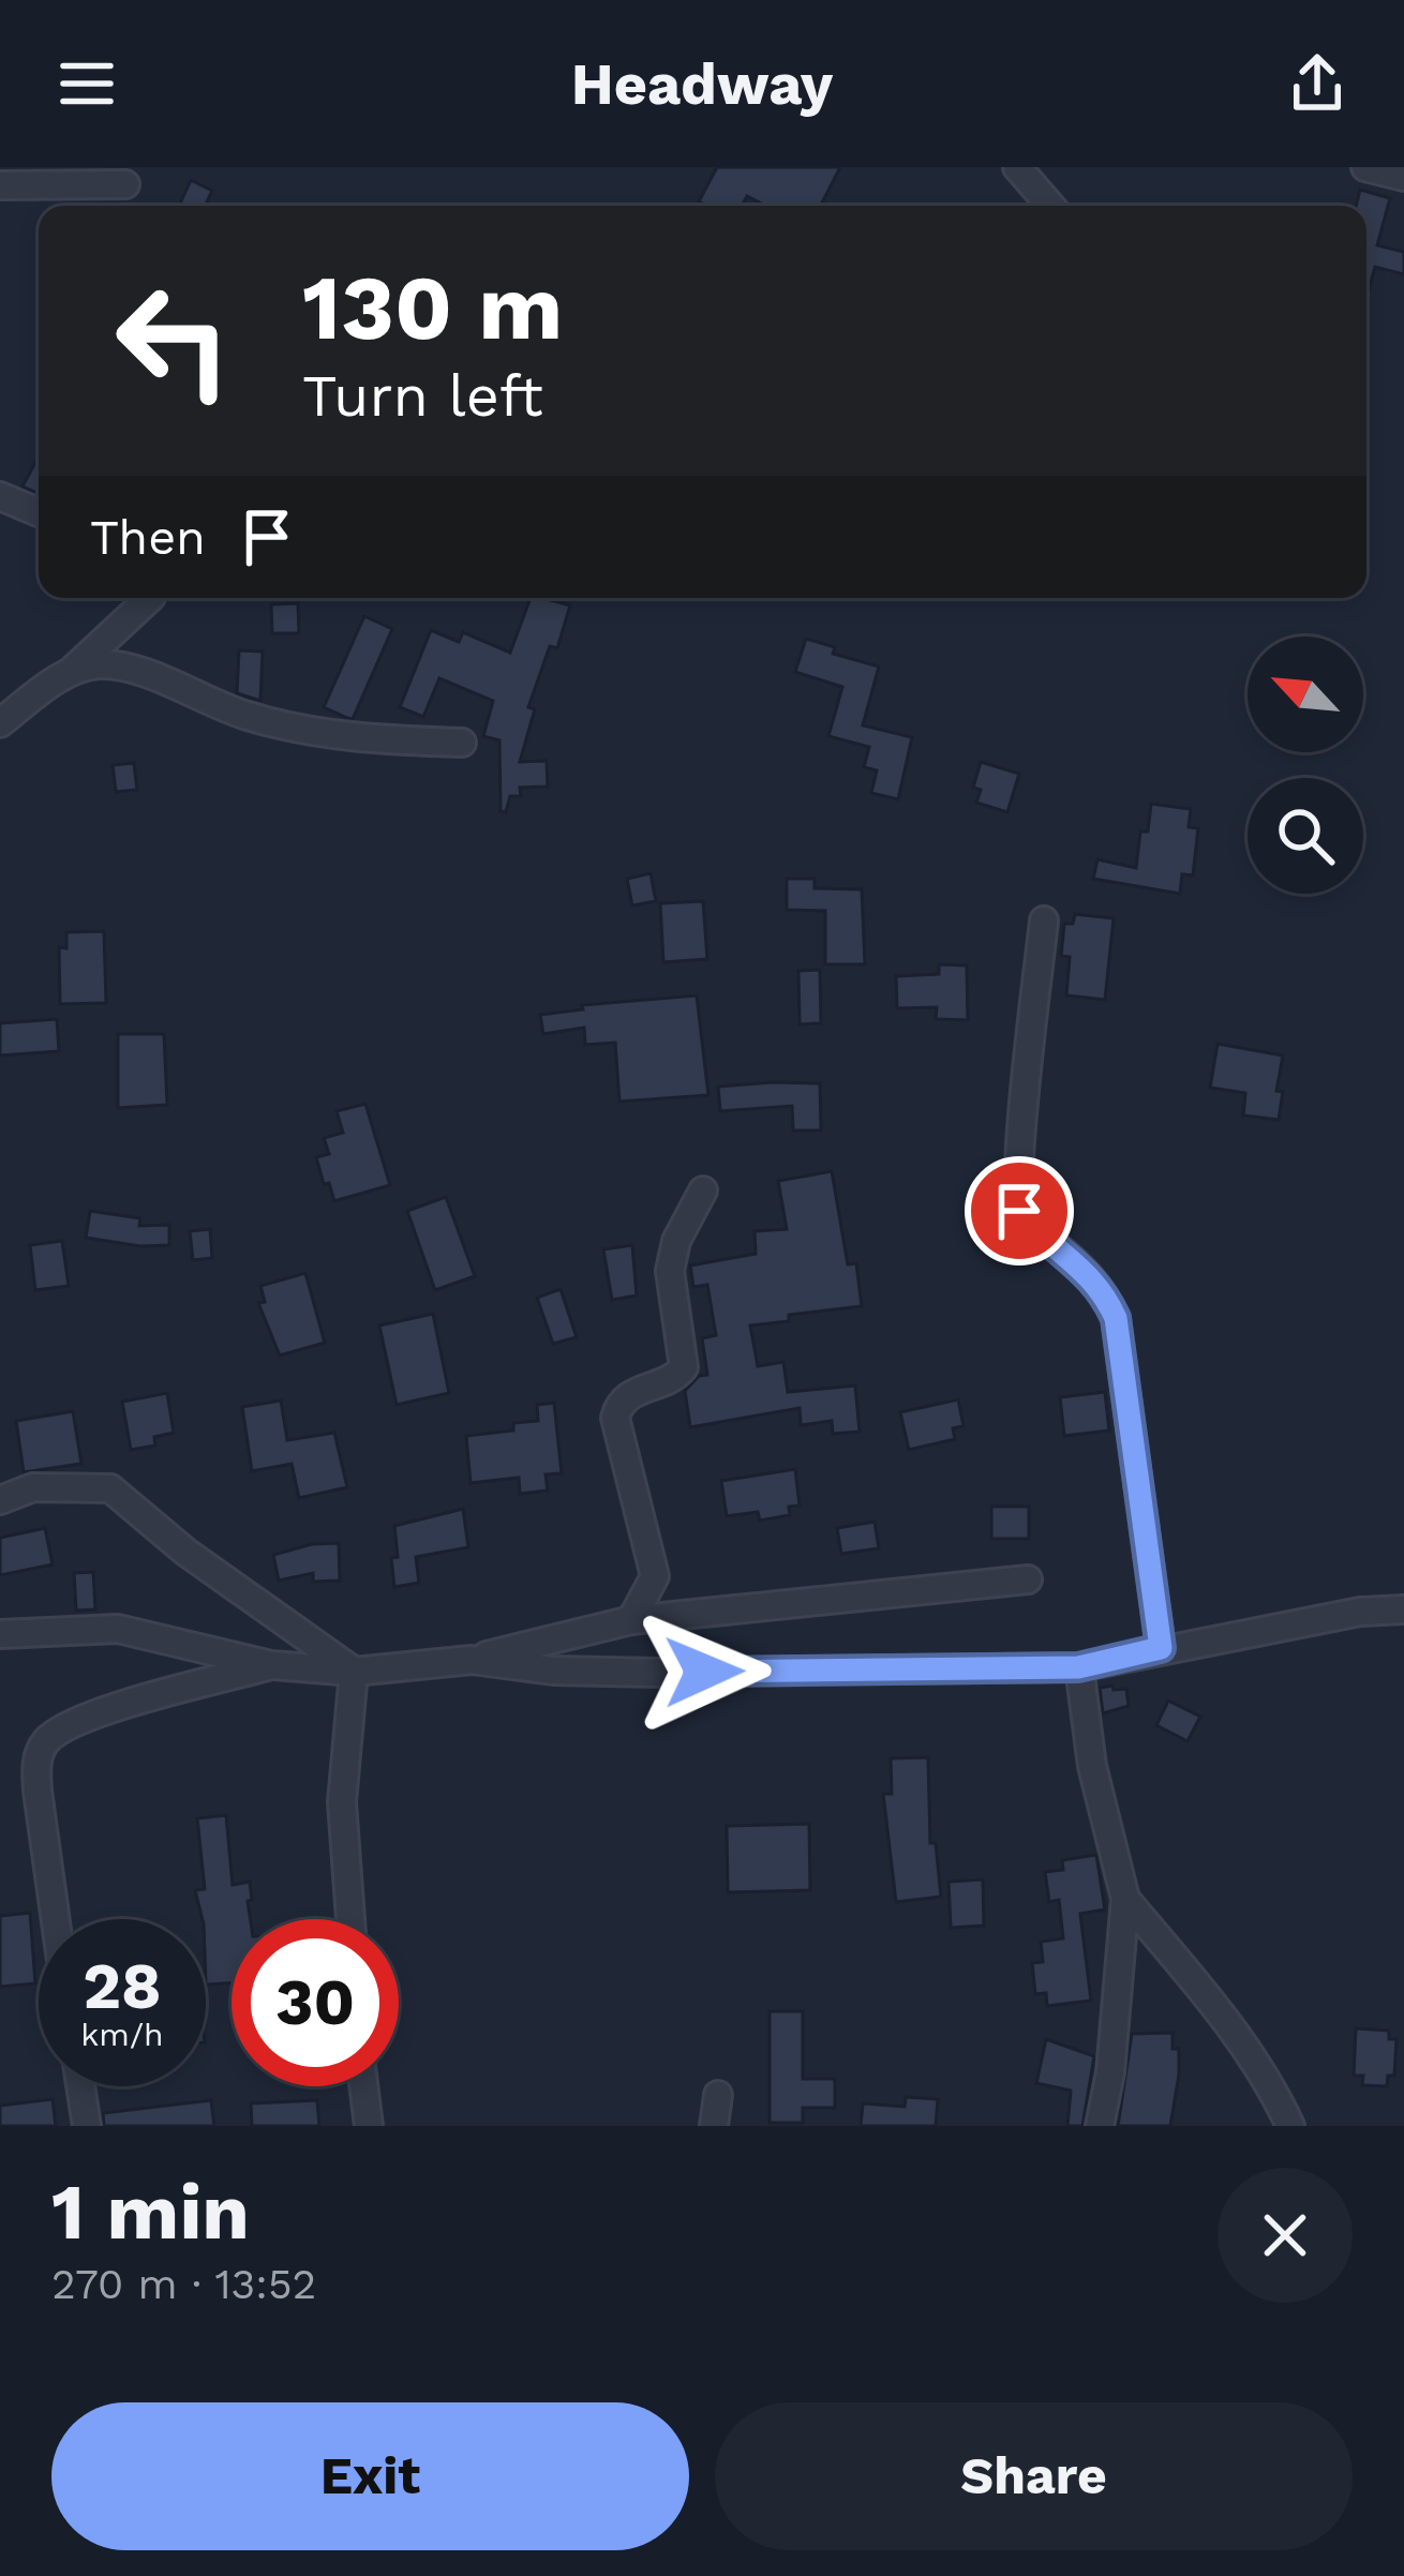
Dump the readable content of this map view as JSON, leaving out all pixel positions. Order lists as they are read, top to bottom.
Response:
{
  "north": "top left",
  "page": {
    "header": "Headway",
    "turn": ["130 m", "Turn left"],
    "then": "Then",
    "speed": "28 km/h",
    "limit": "30",
    "heading": ["1 min", "270 m · 13:52"],
    "buttons": ["Exit", "Share"]
  }
}
